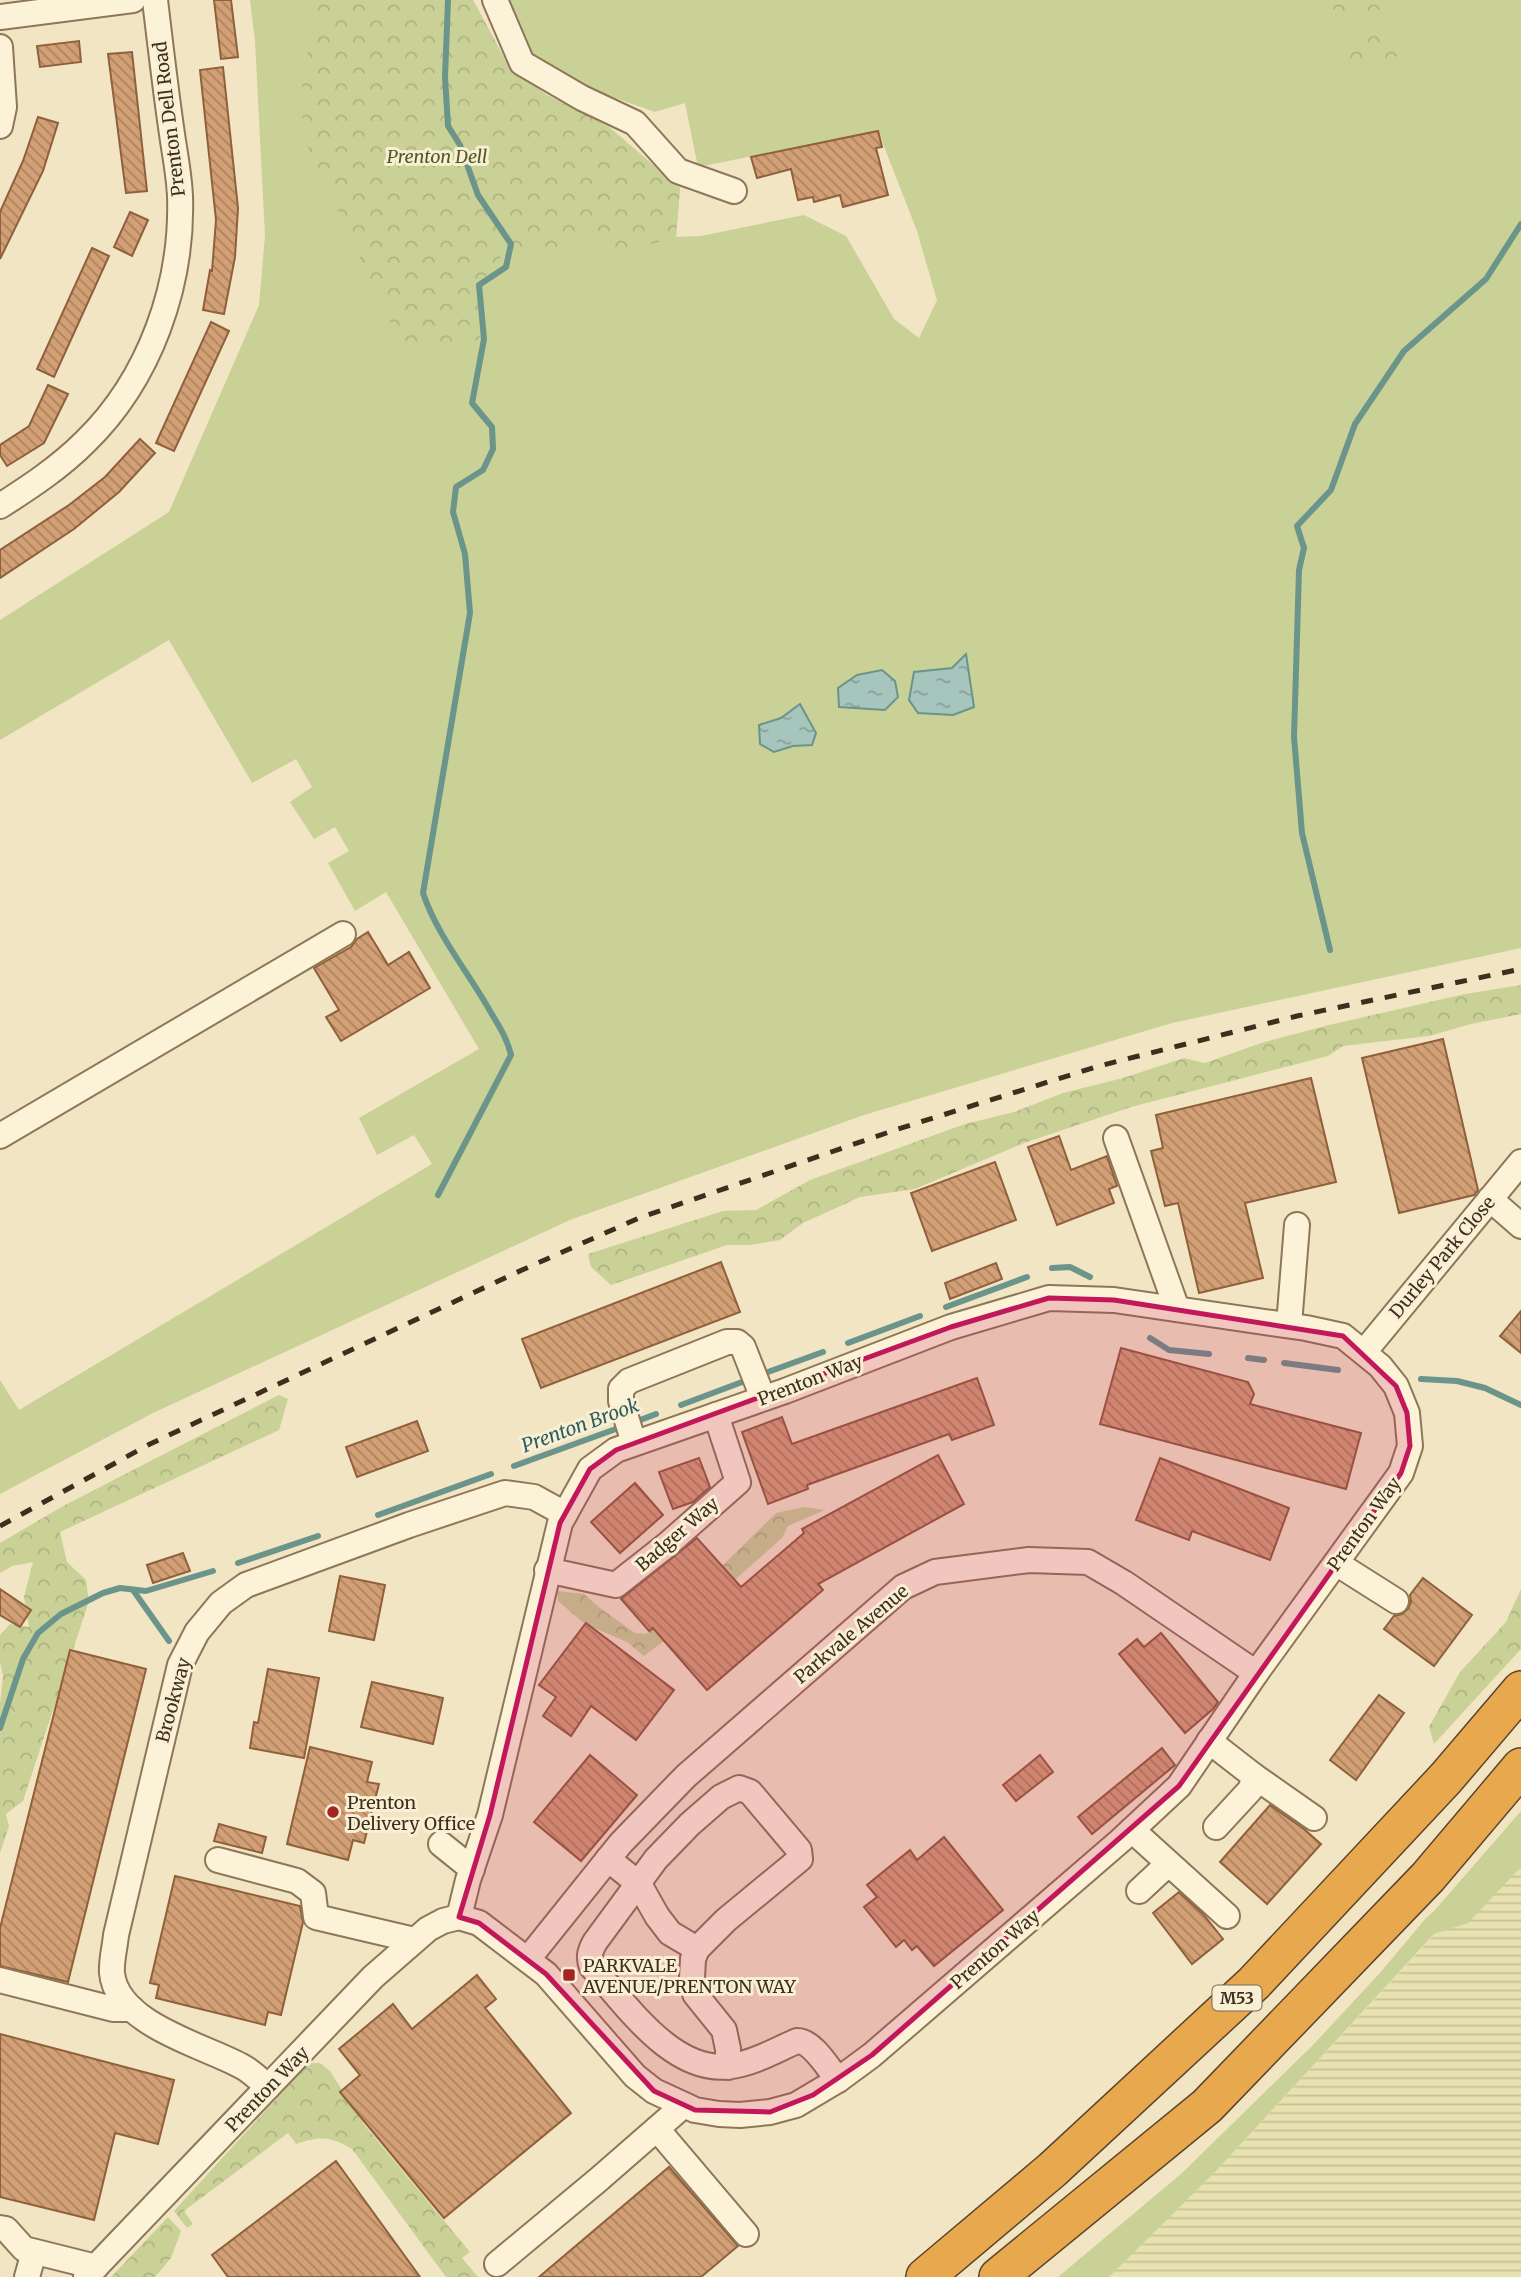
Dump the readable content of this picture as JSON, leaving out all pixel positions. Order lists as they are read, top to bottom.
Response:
{
  "streets": {
    "highway": ["M53"],
    "street": [
      "Prenton Dell Road",
      "Durley Park Close",
      "Prenton Way",
      "Badger Way",
      "Parkvale Avenue",
      "Brookway"
    ]
  },
  "crossings": [
    ["Durley Park Close", "Prenton Way"],
    ["Prenton Way", "Badger Way"],
    ["Prenton Way", "Parkvale Avenue"],
    ["Prenton Way", "Brookway"]
  ],
  "water": ["Prenton Brook"],
  "parks": ["Prenton Dell"],
  "places": {
    "other": ["Prenton Delivery Office"],
    "transit": ["PARKVALE AVENUE/PRENTON WAY"]
  }
}
